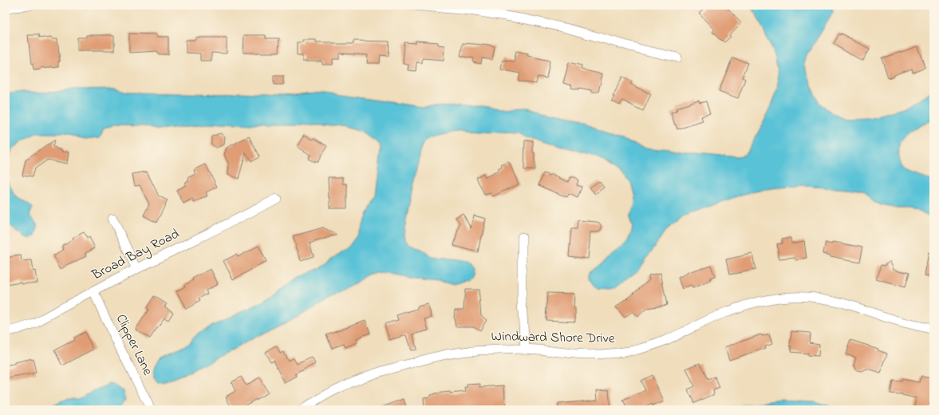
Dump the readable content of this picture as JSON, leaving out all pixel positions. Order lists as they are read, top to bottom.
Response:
{
  "streets": {
    "street": ["Broad Bay Road", "Windward Shore Drive", "Clipper Lane"]
  },
  "crossings": [
    ["Broad Bay Road", "Clipper Lane"]
  ]
}
